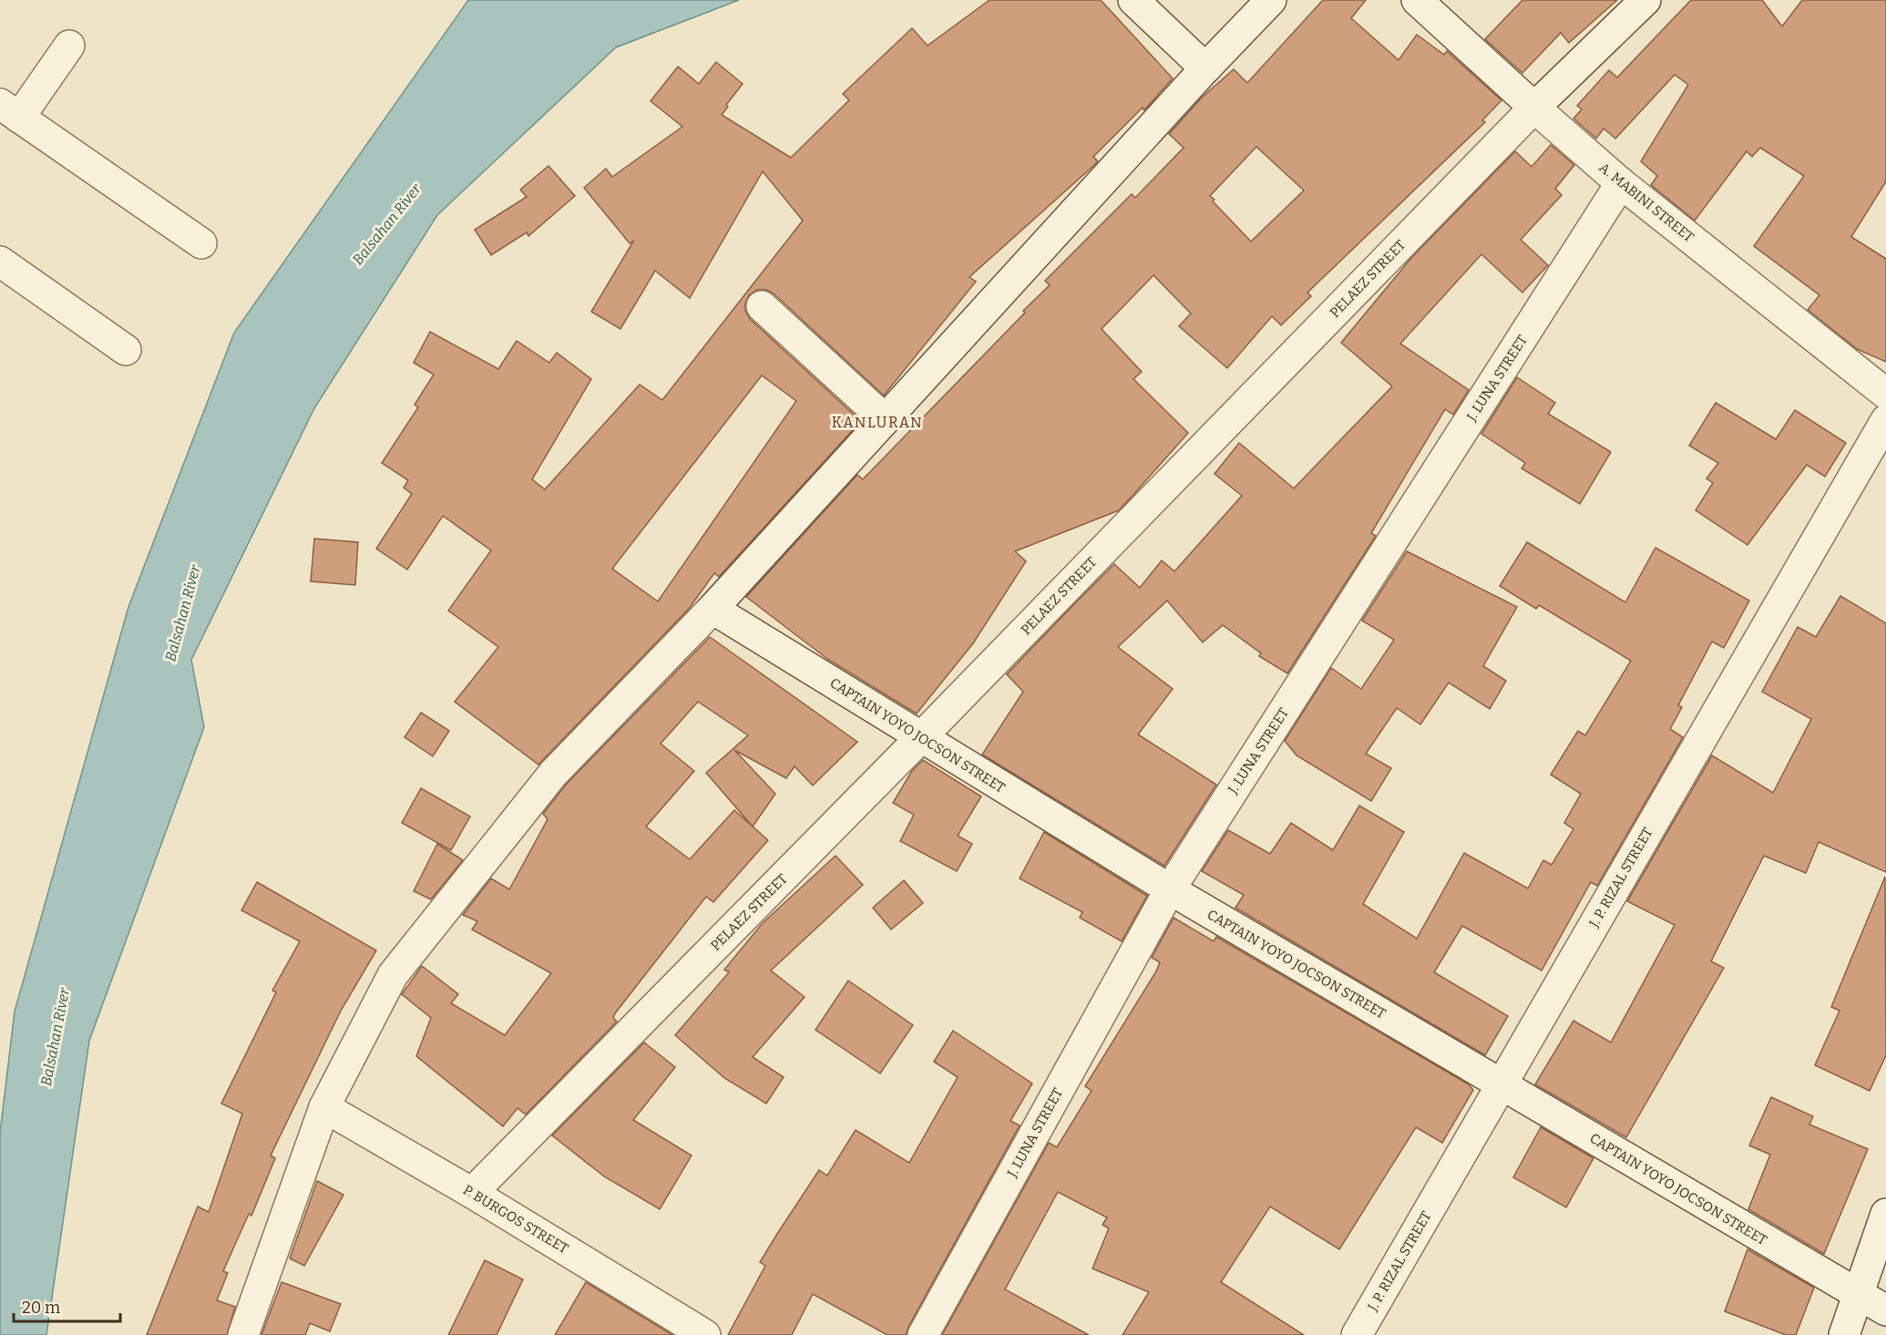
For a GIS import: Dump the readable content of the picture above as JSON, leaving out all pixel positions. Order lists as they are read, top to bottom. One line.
{"streets":{"street":["A. MABINI STREET","PELAEZ STREET","J. LUNA STREET","CAPTAIN YOYO JOCSON STREET","J. P. RIZAL STREET","P. BURGOS STREET"]},"crossings":[["A. MABINI STREET","PELAEZ STREET"],["A. MABINI STREET","J. LUNA STREET"],["PELAEZ STREET","CAPTAIN YOYO JOCSON STREET"],["PELAEZ STREET","P. BURGOS STREET"],["J. LUNA STREET","CAPTAIN YOYO JOCSON STREET"],["CAPTAIN YOYO JOCSON STREET","J. P. RIZAL STREET"]],"districts":["KANLURAN"],"water":["Balsahan River"],"scale_bar":"20 m"}
